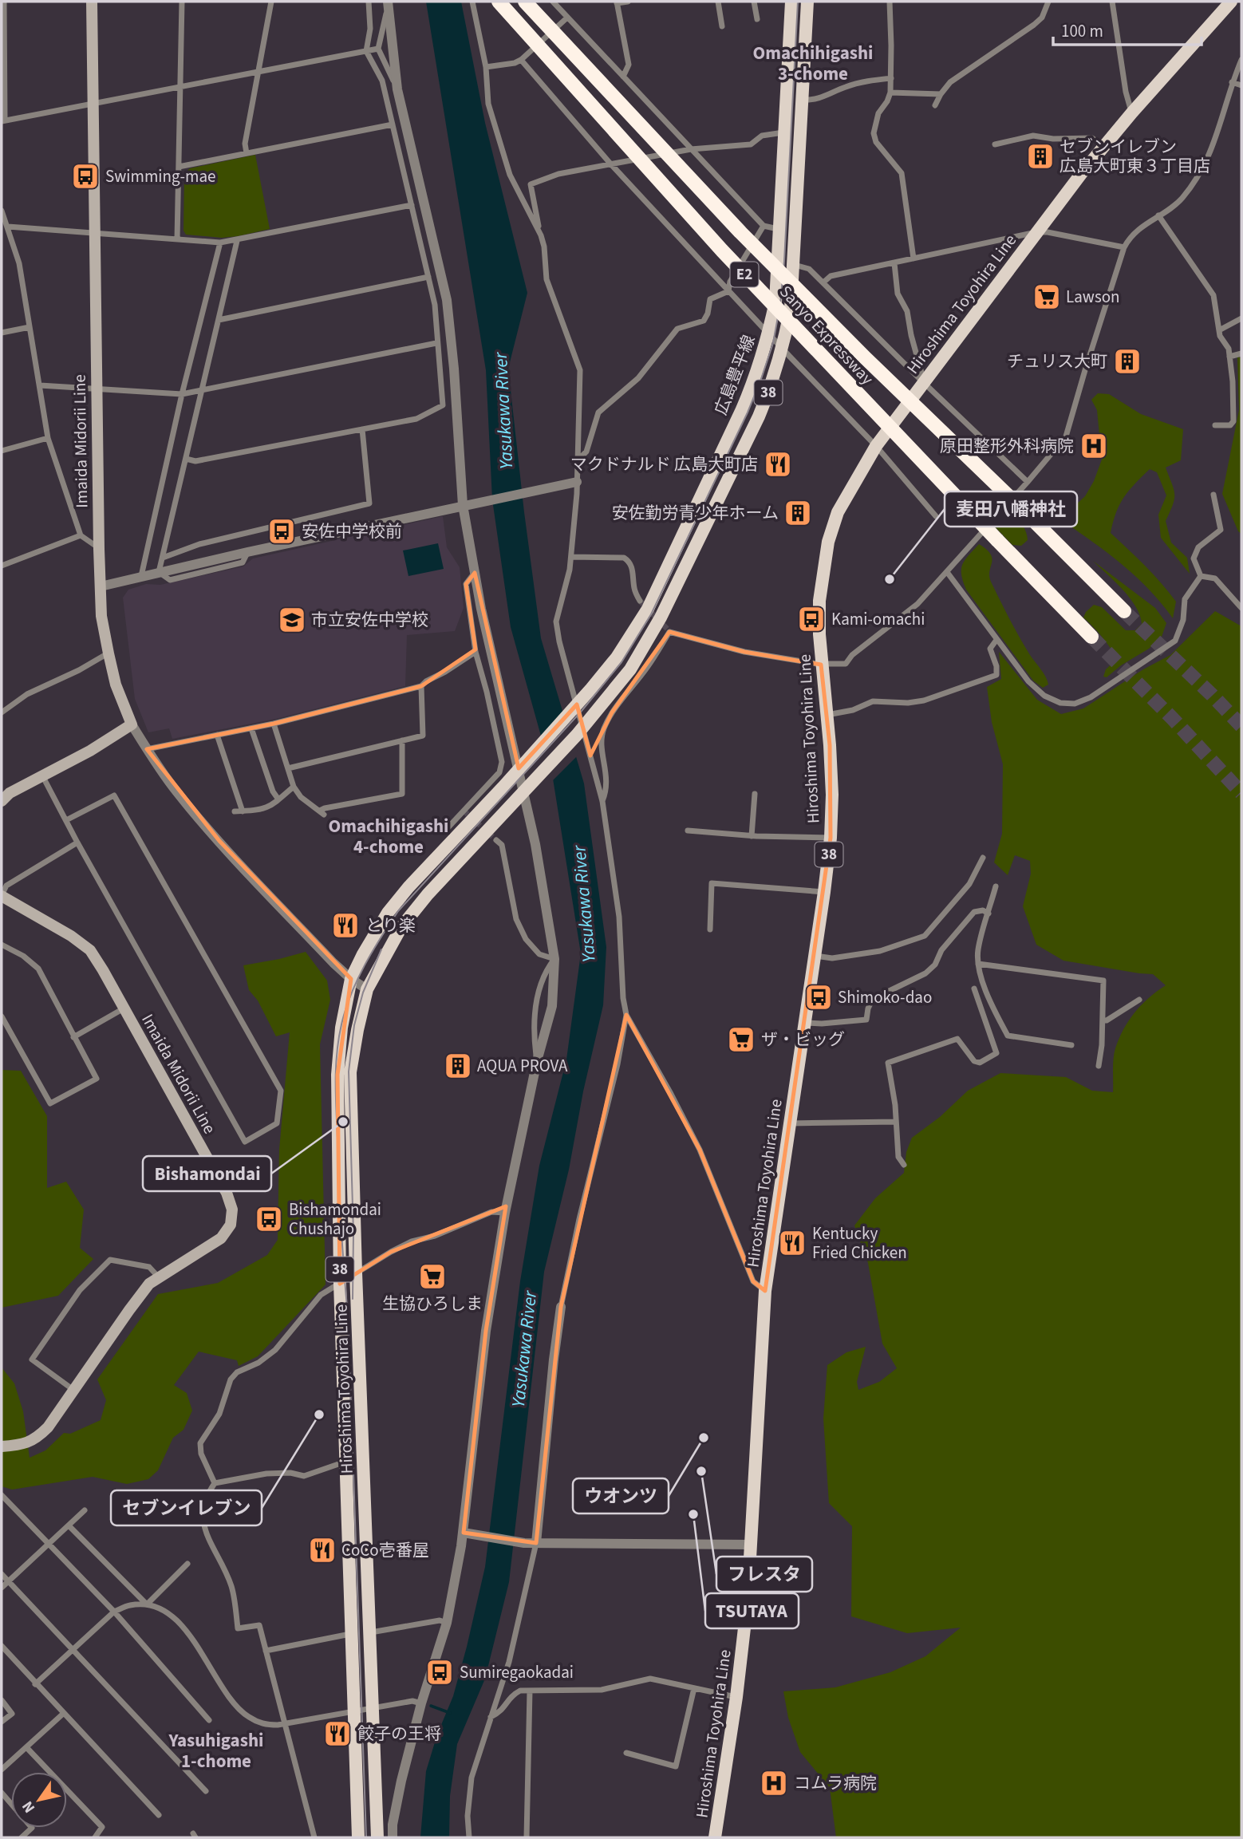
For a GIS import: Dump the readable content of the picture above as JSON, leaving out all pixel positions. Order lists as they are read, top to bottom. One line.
{"streets":{"highway":["E2","Sanyo Expressway"],"main road":["Hiroshima Toyohira Line","広島豊平線","38","Imaida Midorii Line"]},"crossings":[["Hiroshima Toyohira Line","広島豊平線"]],"districts":["Omachihigashi 3-chome","Omachihigashi 4-chome","Yasuhigashi 1-chome"],"water":["Yasukawa River"],"places":{"building":["セブンイレブン 広島大町東３丁目店","チュリス大町","安佐勤労青少年ホーム","AQUA PROVA"],"bus stop":["Swimming-mae","安佐中学校前","Kami-omachi","Shimoko-dao","Bishamondai Chushajo","Sumiregaokadai"],"supermarket":["Lawson","ザ・ビッグ","生協ひろしま"],"hospital":["原田整形外科病院","コムラ病院"],"restaurant":["マクドナルド 広島大町店","とり楽","Kentucky Fried Chicken","CoCo壱番屋","餃子の王将"],"other":["麦田八幡神社","Bishamondai","セブンイレブン","ウオンツ","フレスタ","TSUTAYA"],"school or university":["市立安佐中学校"]},"scale_bar":"100 m","north":"bottom left"}
